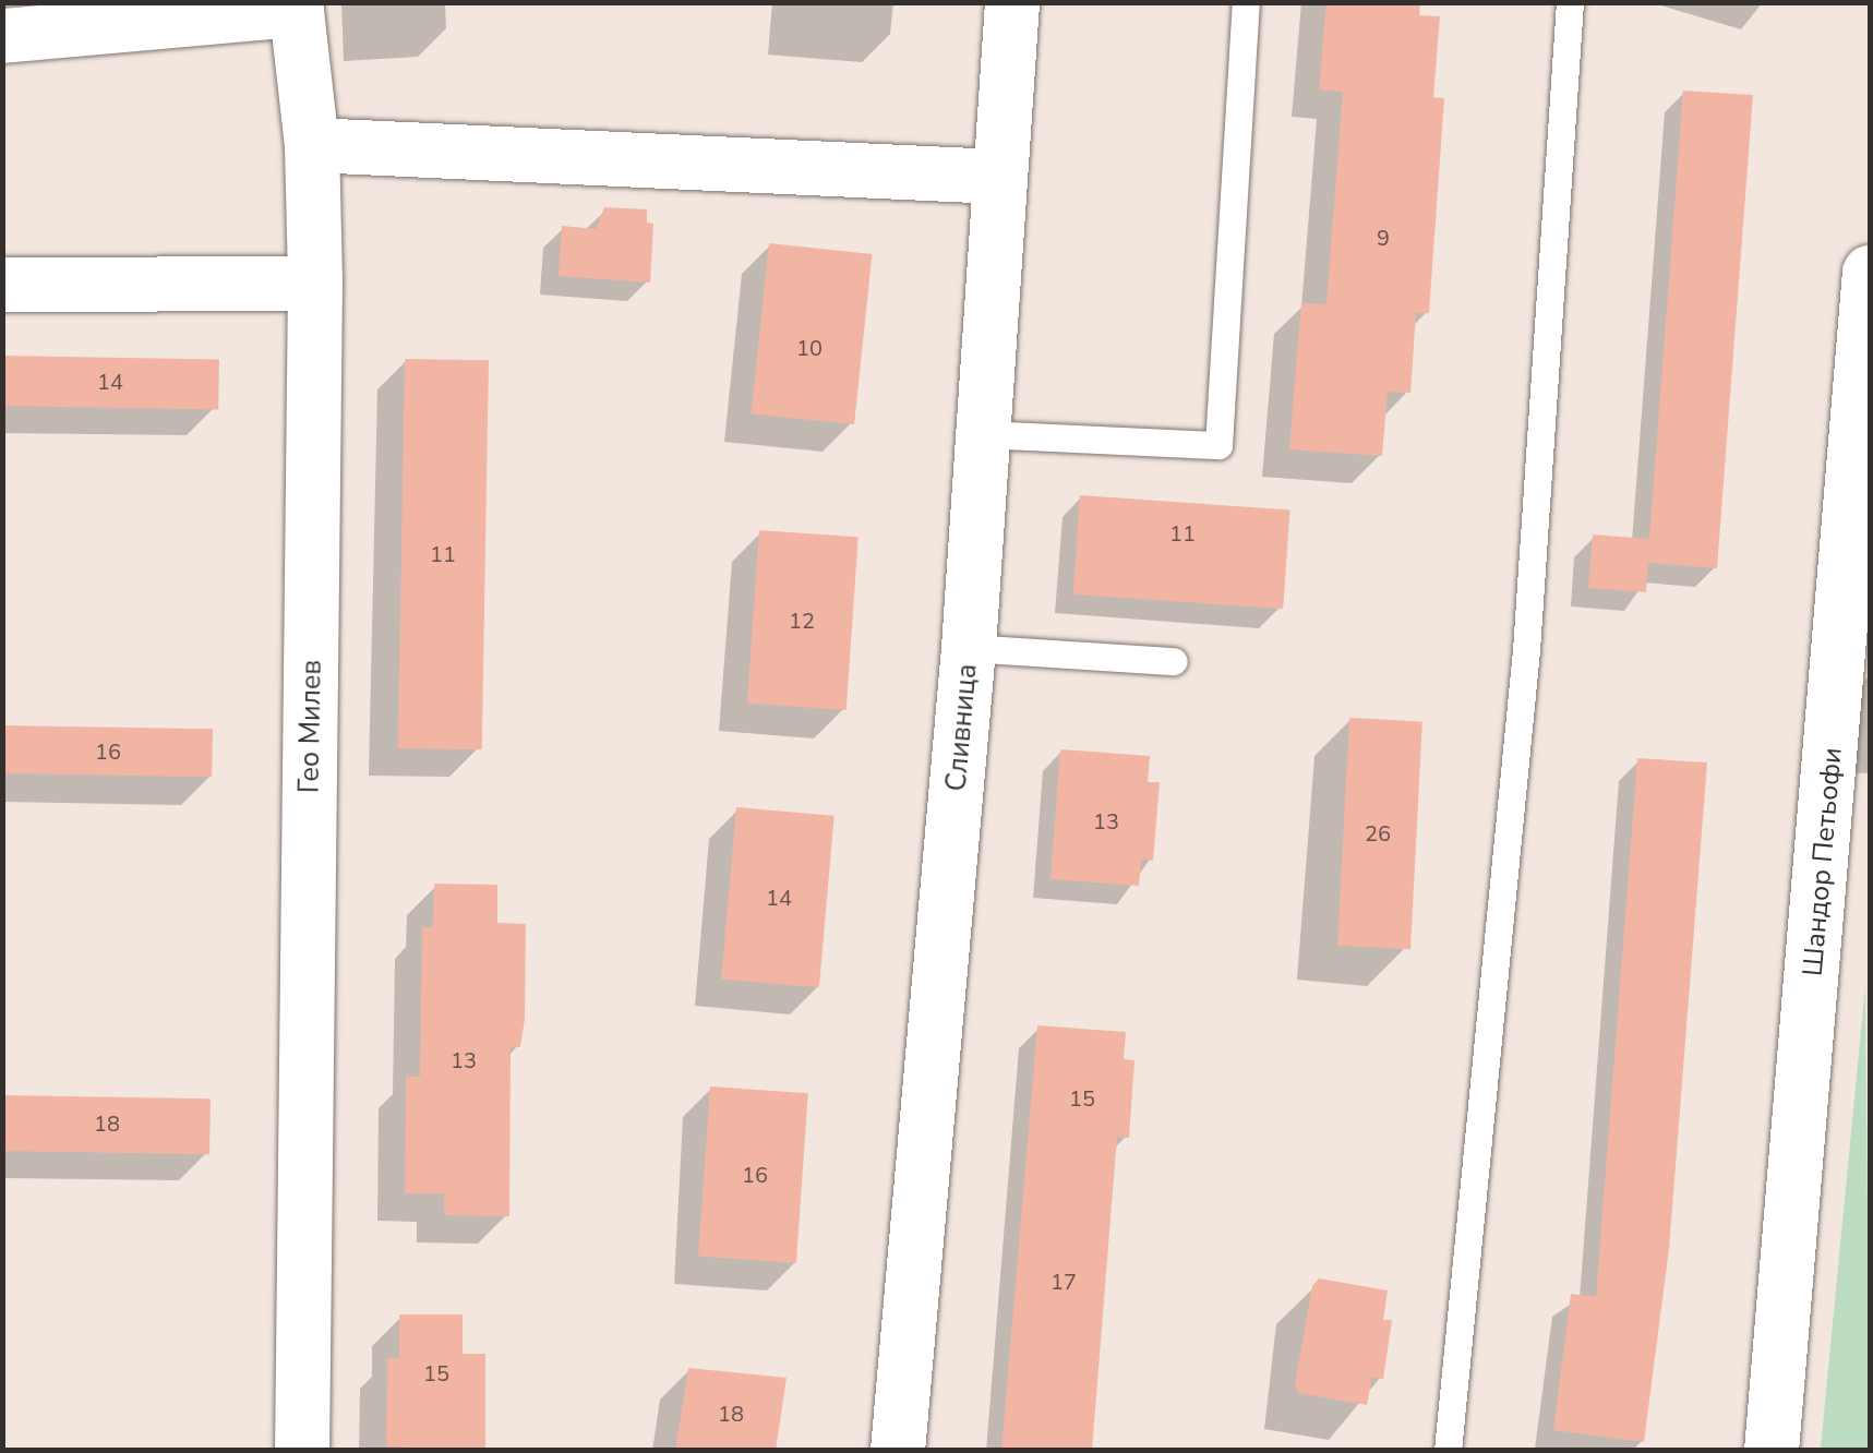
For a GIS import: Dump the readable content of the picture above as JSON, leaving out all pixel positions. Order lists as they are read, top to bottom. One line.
{"streets":{"street":["Гео Милев","Сливница","Шандор Петьофи"]},"house_numbers":["9","10","14","11","11","12","16","13","26","14","13","15","18","16","17","15","18"]}
